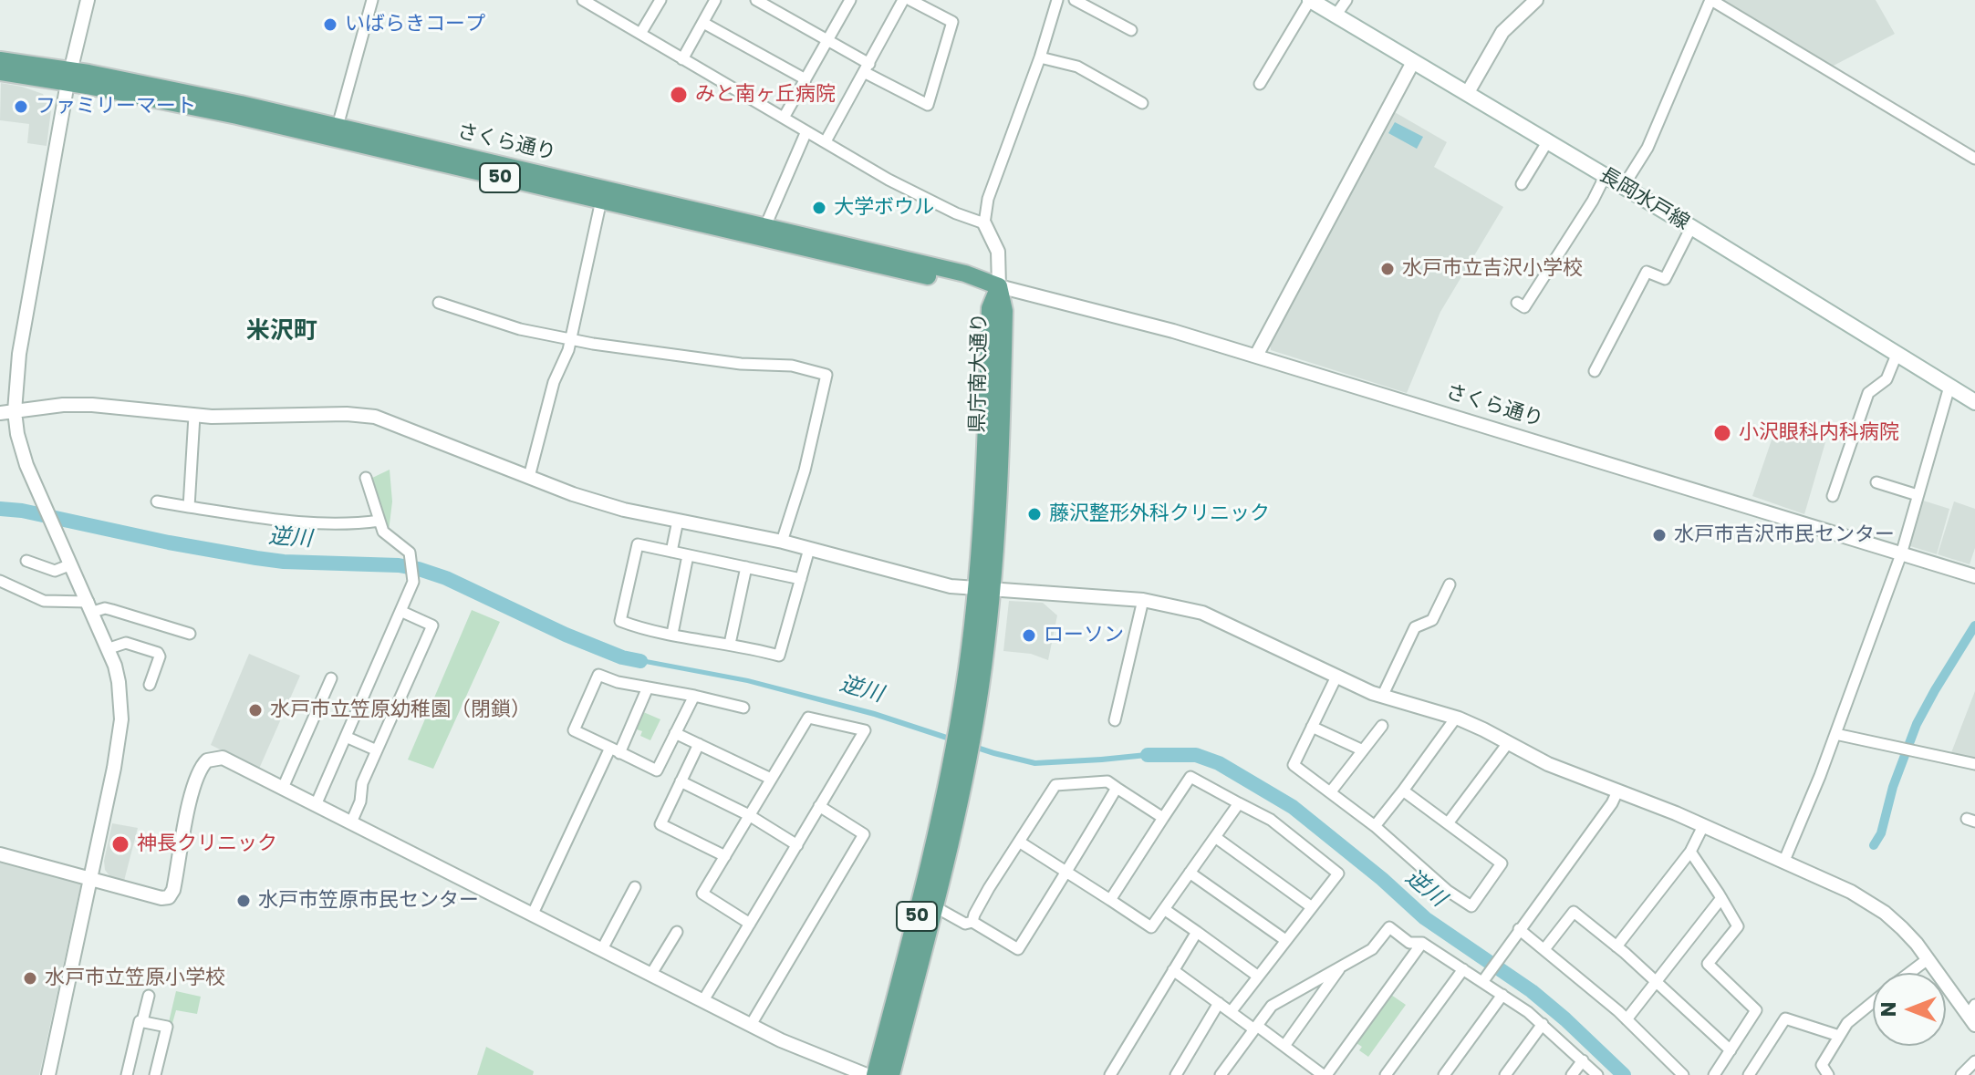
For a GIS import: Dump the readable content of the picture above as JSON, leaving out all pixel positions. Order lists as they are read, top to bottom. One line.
{"streets":{"main road":["さくら通り","50","長岡水戸線","県庁南大通り"]},"crossings":[["さくら通り","県庁南大通り"]],"districts":["米沢町"],"water":["逆川"],"places":["いばらきコープ","みと南ヶ丘病院","ファミリーマート","大学ボウル","水戸市立吉沢小学校","小沢眼科内科病院","藤沢整形外科クリニック","水戸市吉沢市民センター","ローソン","水戸市立笠原幼稚園（閉鎖）","神長クリニック","水戸市笠原市民センター","水戸市立笠原小学校"],"north":"left"}
